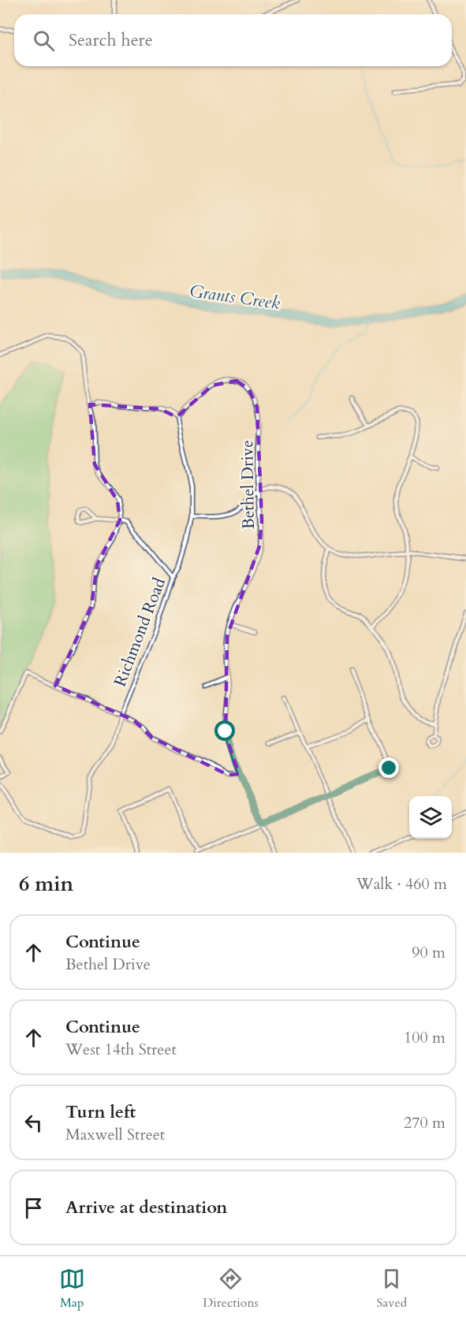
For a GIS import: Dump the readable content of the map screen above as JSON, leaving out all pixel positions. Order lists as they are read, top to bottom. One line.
{"streets":{"street":["Bethel Drive","Richmond Road"]},"crossings":[["Bethel Drive","Richmond Road"]],"water":["Grants Creek"],"page":{"search":"Search here","heading":["6 min","Walk · 460 m"],"list":[["Continue","Bethel Drive","90 m"],["Continue","West 14th Street","100 m"],["Turn left","Maxwell Street","270 m"],"Arrive at destination"],"nav":["Map","Directions","Saved"]}}
